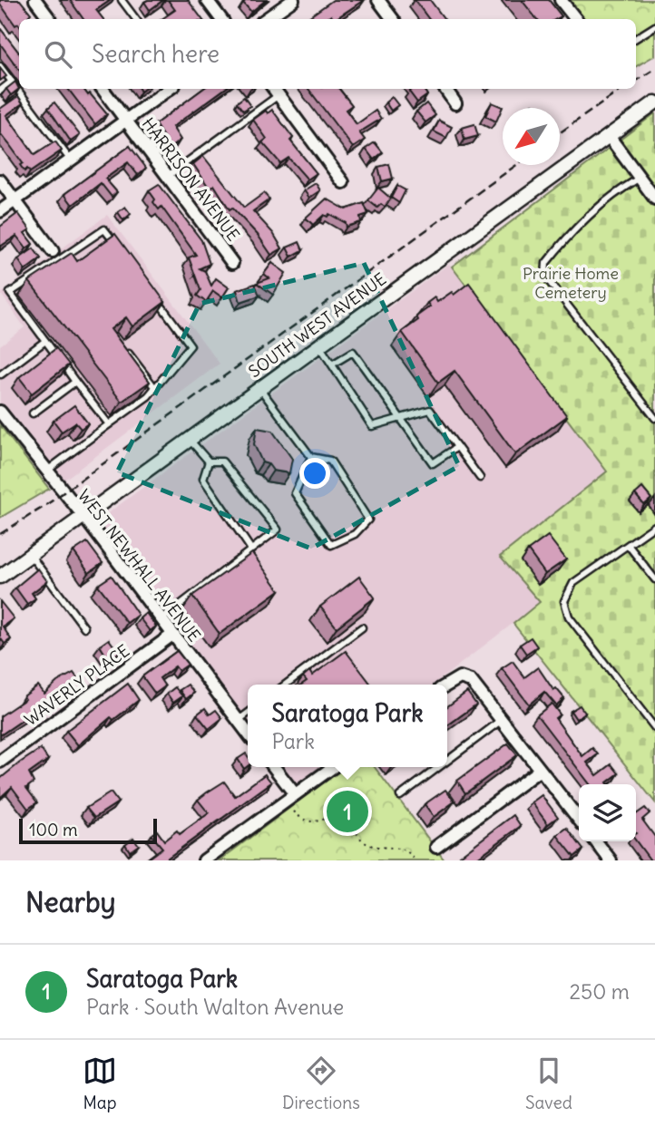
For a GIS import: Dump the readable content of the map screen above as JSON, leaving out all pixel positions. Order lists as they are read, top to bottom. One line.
{"streets":{"street":["HARRISON AVENUE","SOUTH WEST AVENUE","WEST NEWHALL AVENUE","WAVERLY PLACE"]},"crossings":[["SOUTH WEST AVENUE","WEST NEWHALL AVENUE"],["WEST NEWHALL AVENUE","WAVERLY PLACE"]],"parks":["Prairie Home Cemetery"],"scale_bar":"100 m","north":"bottom left","page":{"search":"Search here","popup":["Saratoga Park","Park"],"pins":"1","scale":"100 m","heading":"Nearby","list":[{"mark":"1","name":"Saratoga Park","note":"Park · South Walton Avenue","value":"250 m"}],"nav":["Map","Directions","Saved"]}}
